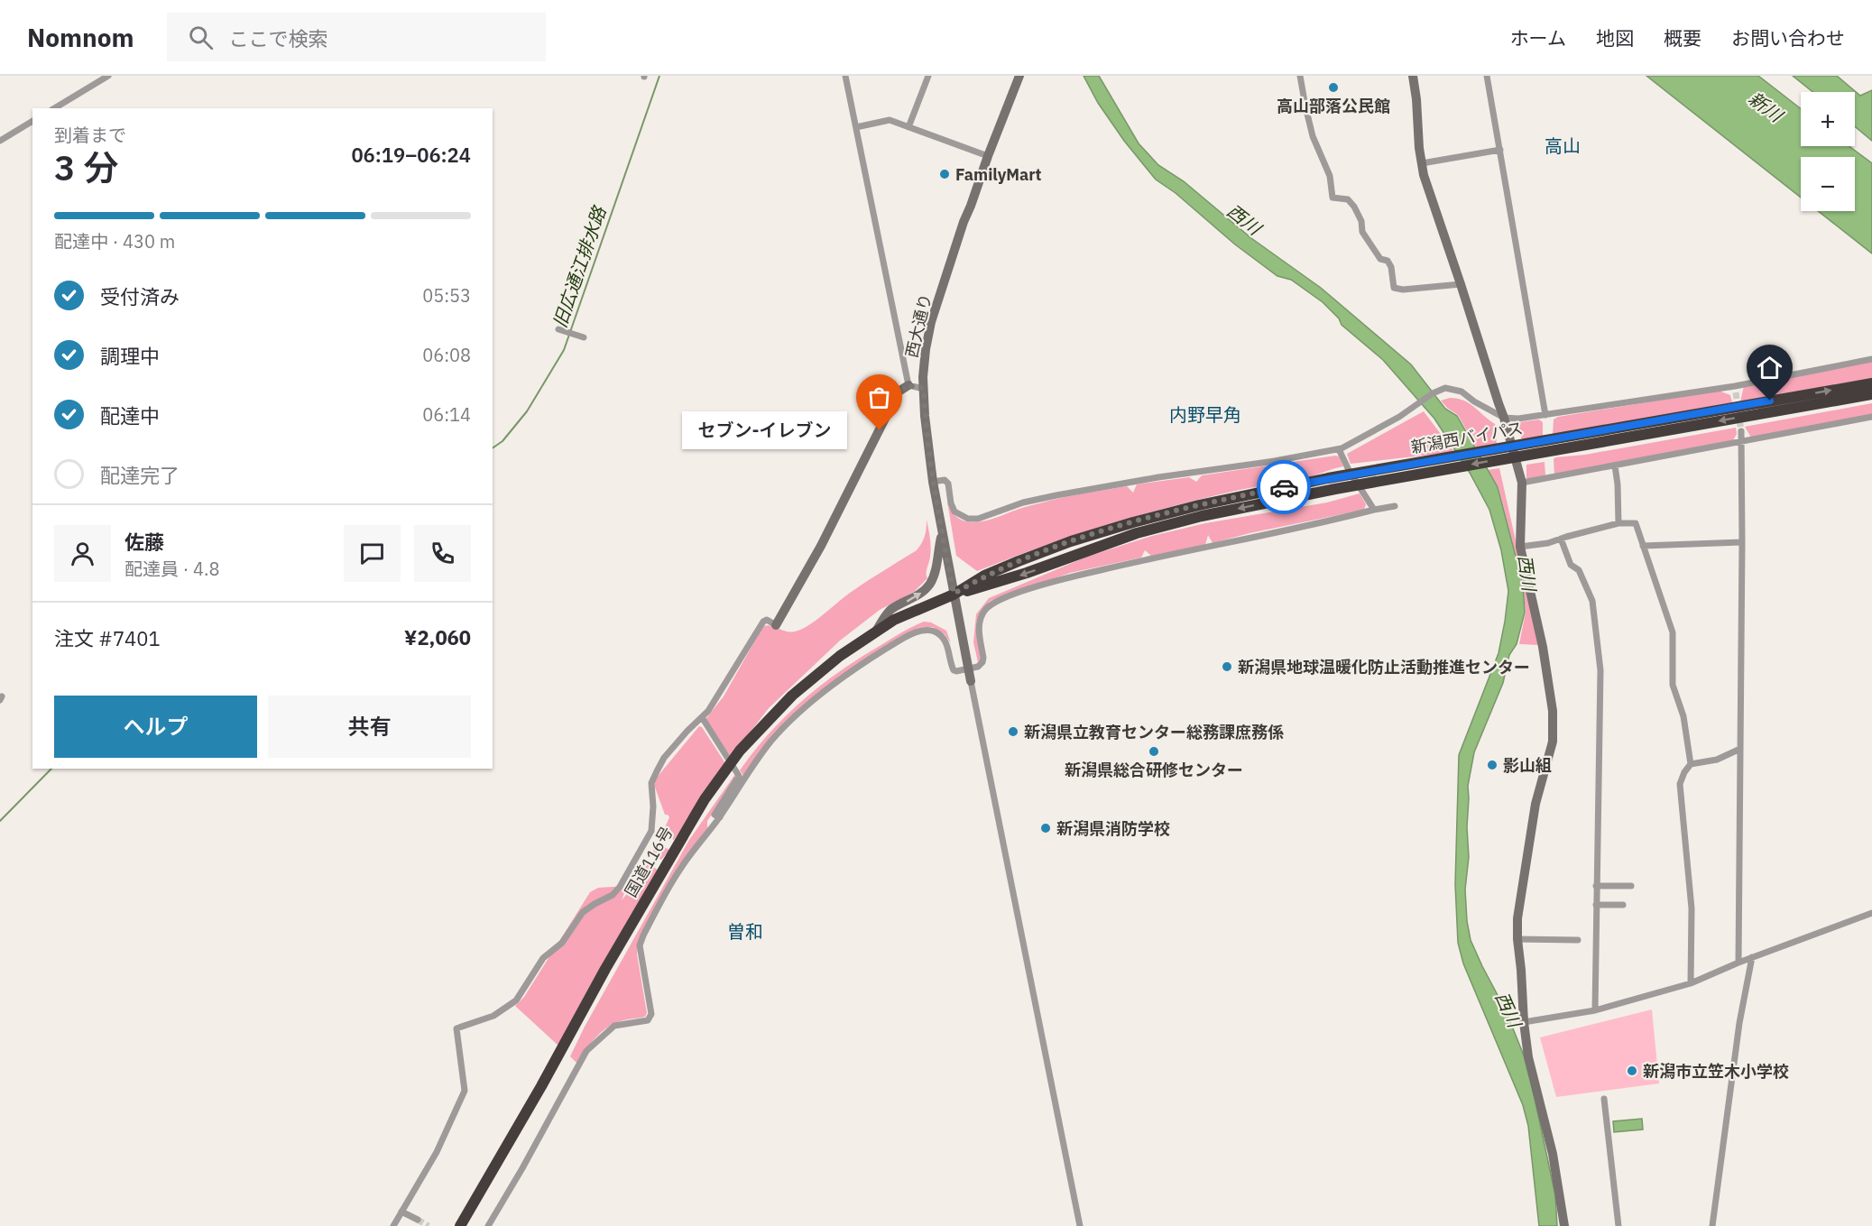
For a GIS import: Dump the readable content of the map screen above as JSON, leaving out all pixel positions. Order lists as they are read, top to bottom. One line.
{"streets":{"highway":["新潟西バイパス","国道116号"],"street":["西大通り"]},"crossings":[["西大通り","新潟西バイパス"],["西大通り","国道116号"],["新潟西バイパス","国道116号"]],"districts":["高山","内野早角","曽和"],"water":["新川","西川","旧広通江排水路"],"places":["高山部落公民館","FamilyMart","セブン-イレブン","新潟県地球温暖化防止活動推進センター","新潟県立教育センター総務課庶務係","新潟県総合研修センター","影山組","新潟県消防学校","新潟市立笠木小学校"],"page":{"header":"Nomnom","search":"ここで検索","nav":["ホーム","地図","概要","お問い合わせ"],"map_buttons":["+","−"],"heading":["3 分","到着まで","06:19–06:24"],"panel":["佐藤","配達員 · 4.8","注文 #7401","¥2,060"],"bar":"配達中 · 430 m","list":[["受付済み","05:53"],["調理中","06:08"],["配達中","06:14"],"配達完了"],"bubble":"セブン-イレブン","buttons":["ヘルプ","共有"]}}
